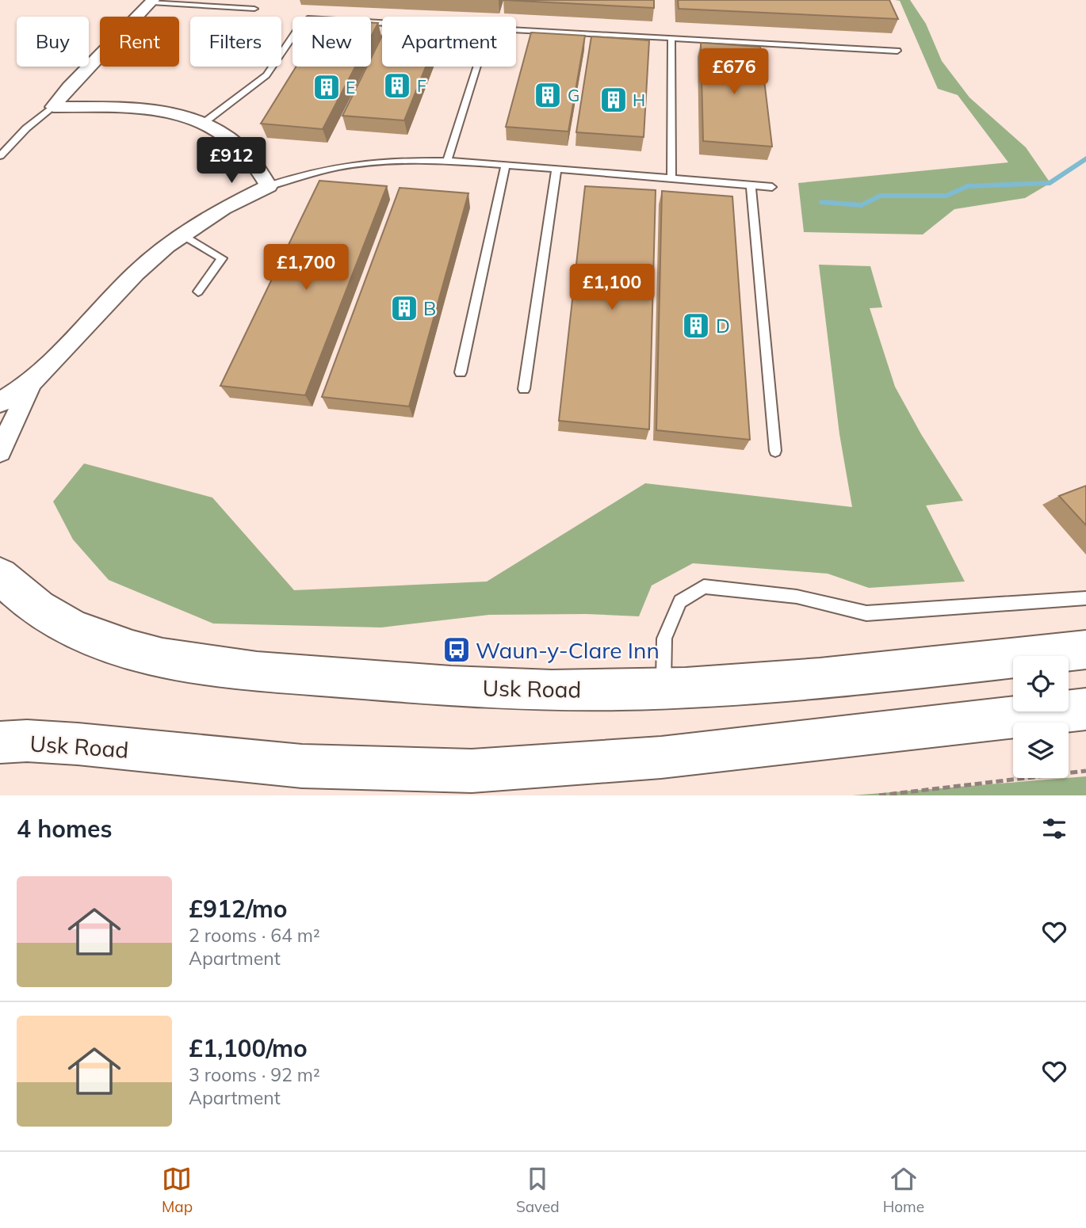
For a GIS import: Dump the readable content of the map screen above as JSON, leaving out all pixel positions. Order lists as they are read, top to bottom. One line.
{"streets":{"highway":["Usk Road"]},"places":{"building":["F","E","G","H","B","D"],"bus stop":["Waun-y-Clare Inn"]},"page":{"chip":["Buy","Rent","Filters","New","Apartment"],"price":["£676","£912","£1,700","£1,100"],"heading":"4 homes","list":[{"name":"£912/mo","note":"2 rooms · 64 m² · Apartment"},{"name":"£1,100/mo","note":"3 rooms · 92 m² · Apartment"}],"tabs":["Map","Saved","Home"]}}
